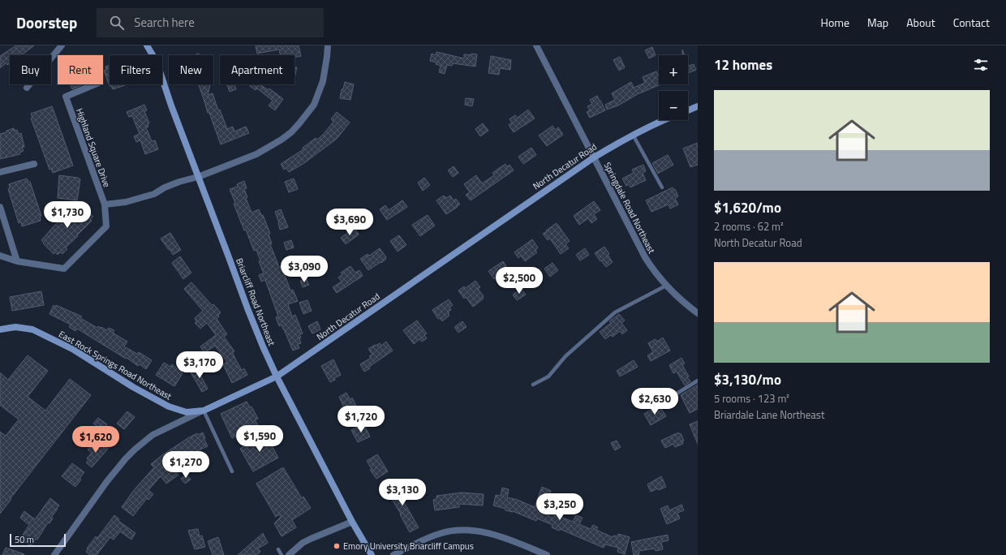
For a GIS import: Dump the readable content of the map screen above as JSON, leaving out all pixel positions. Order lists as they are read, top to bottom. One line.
{"streets":{"main road":["North Decatur Road","Briarcliff Road Northeast","East Rock Springs Road Northeast"],"street":["Highland Square Drive","Springdale Road Northeast"]},"crossings":[["North Decatur Road","Springdale Road Northeast"],["North Decatur Road","Briarcliff Road Northeast"],["North Decatur Road","East Rock Springs Road Northeast"]],"places":["Emory University Briarcliff Campus"],"scale_bar":"50 m","page":{"header":"Doorstep","search":"Search here","nav":["Home","Map","About","Contact"],"heading":"12 homes","map_buttons":["+","−"],"chip":["Buy","Rent","Filters","New","Apartment"],"list":[{"name":"$1,620/mo","note":"2 rooms · 62 m² · North Decatur Road"},{"name":"$3,130/mo","note":"5 rooms · 123 m² · Briardale Lane Northeast"}],"price":["$1,730","$3,690","$3,090","$2,500","$3,170","$2,630","$1,720","$1,590","$1,620","$1,270","$3,130","$3,250"],"scale":"50 m"}}
